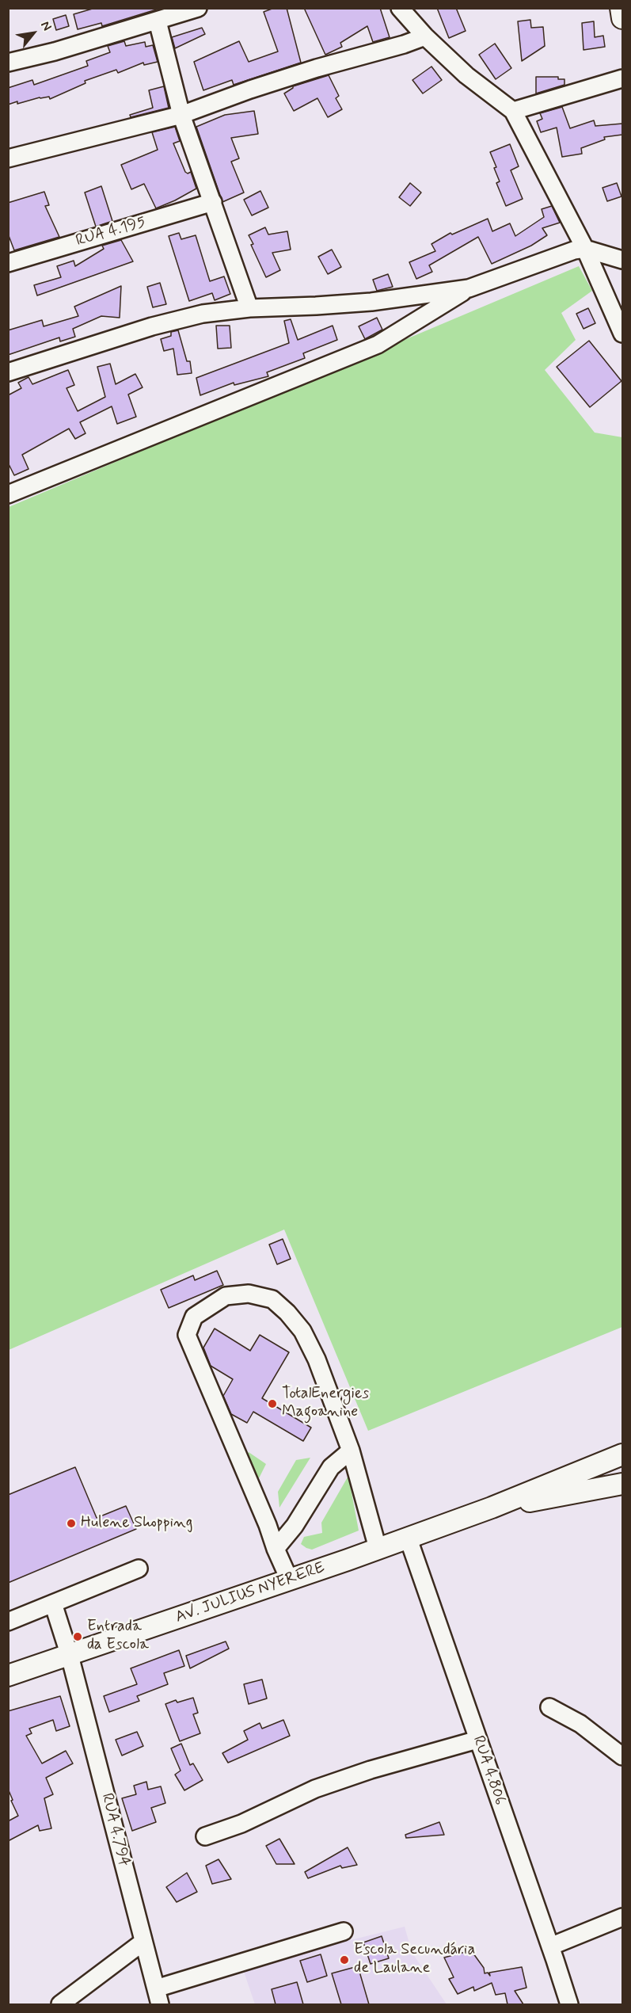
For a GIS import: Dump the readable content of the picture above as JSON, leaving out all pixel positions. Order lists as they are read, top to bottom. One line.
{"streets":{"main road":["AV. JULIUS NYERERE"],"street":["RUA 4.195","RUA 4.806","RUA 4.794"]},"crossings":[["AV. JULIUS NYERERE","RUA 4.806"],["AV. JULIUS NYERERE","RUA 4.794"]],"places":["TotalEnergies Magoanine","Hulene Shopping","Entrada da Escola","Escola Secundária de Laulane"],"north":"top right"}
